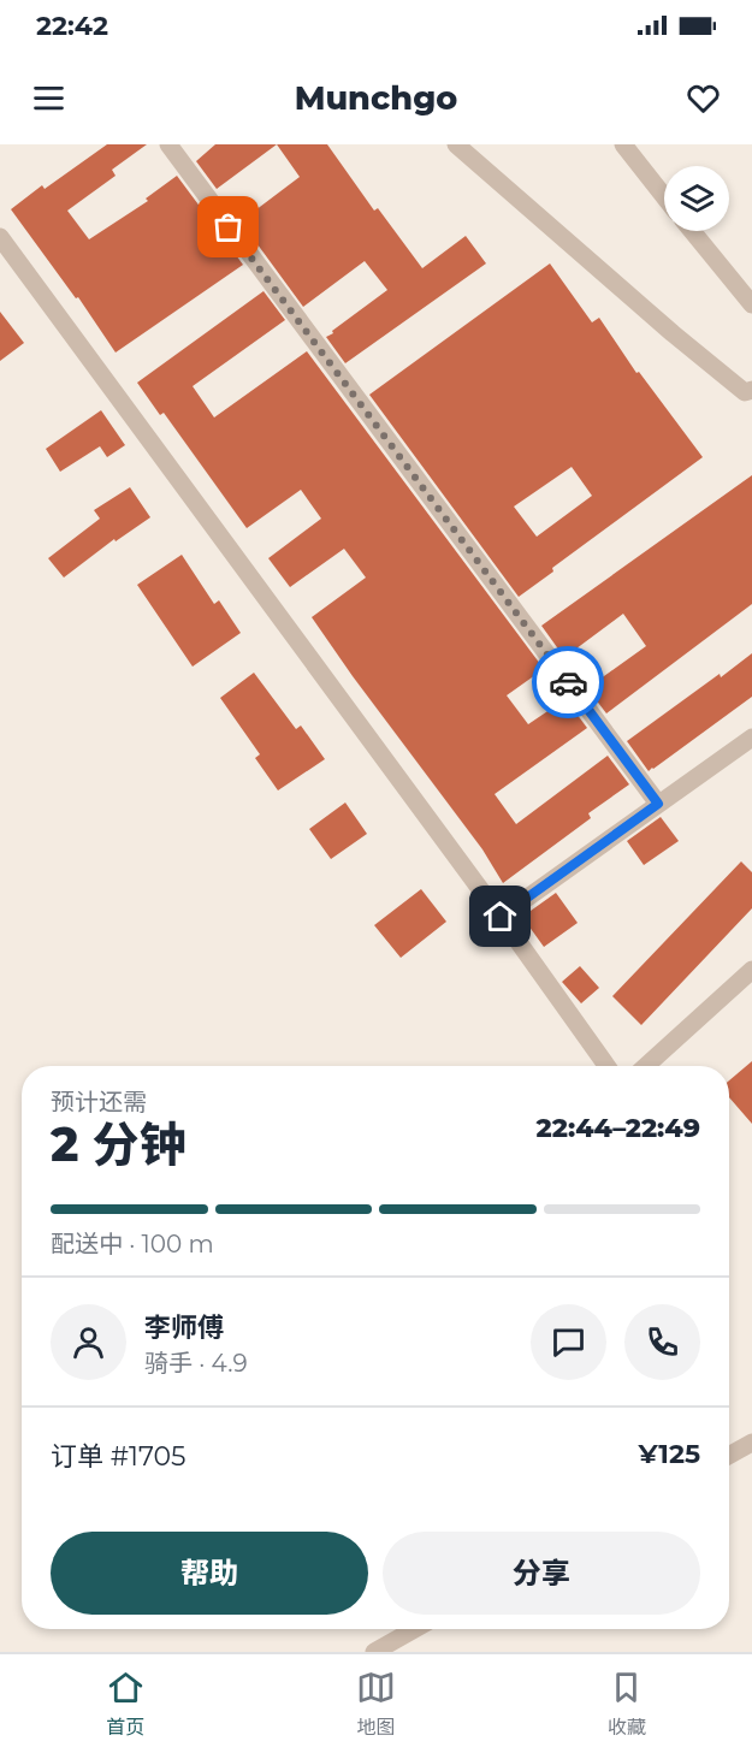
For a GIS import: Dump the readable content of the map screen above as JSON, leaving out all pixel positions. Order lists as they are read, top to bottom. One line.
{"page":{"status":"22:42","header":"Munchgo","heading":["2 分钟","预计还需","22:44–22:49"],"panel":["李师傅","骑手 · 4.9","订单 #1705","¥125"],"bar":"配送中 · 100 m","buttons":["帮助","分享"],"tabs":["首页","地图","收藏"]}}
